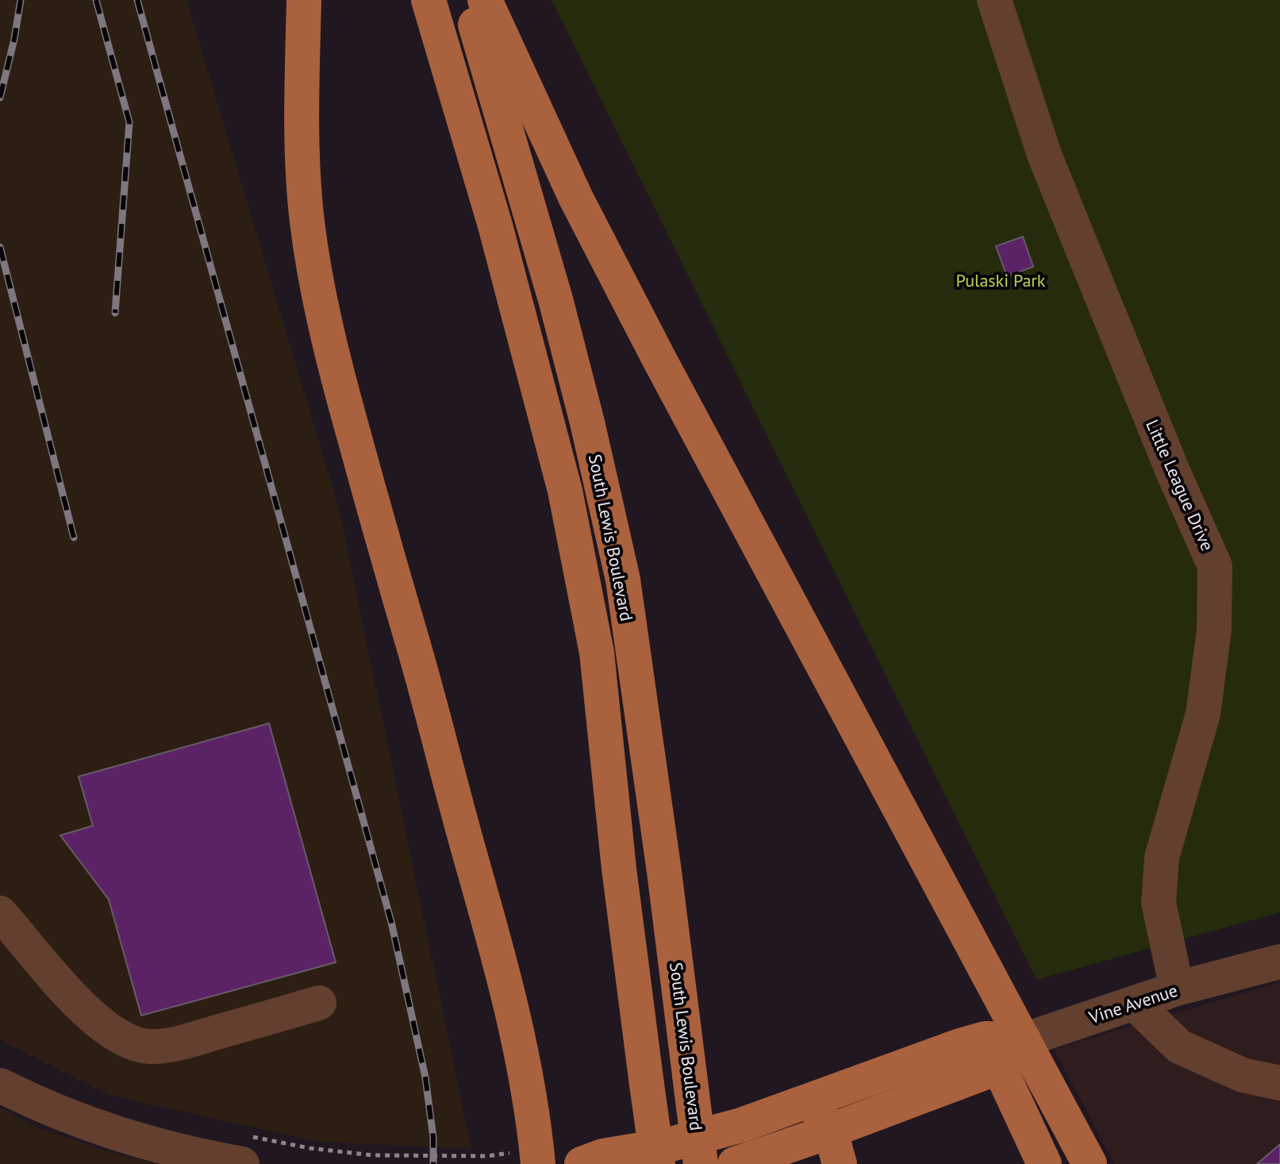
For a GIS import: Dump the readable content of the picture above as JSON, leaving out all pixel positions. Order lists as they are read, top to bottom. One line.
{"streets":{"main road":["South Lewis Boulevard","Vine Avenue"],"street":["Little League Drive"]},"crossings":[["Little League Drive","Vine Avenue"]],"parks":["Pulaski Park"]}
